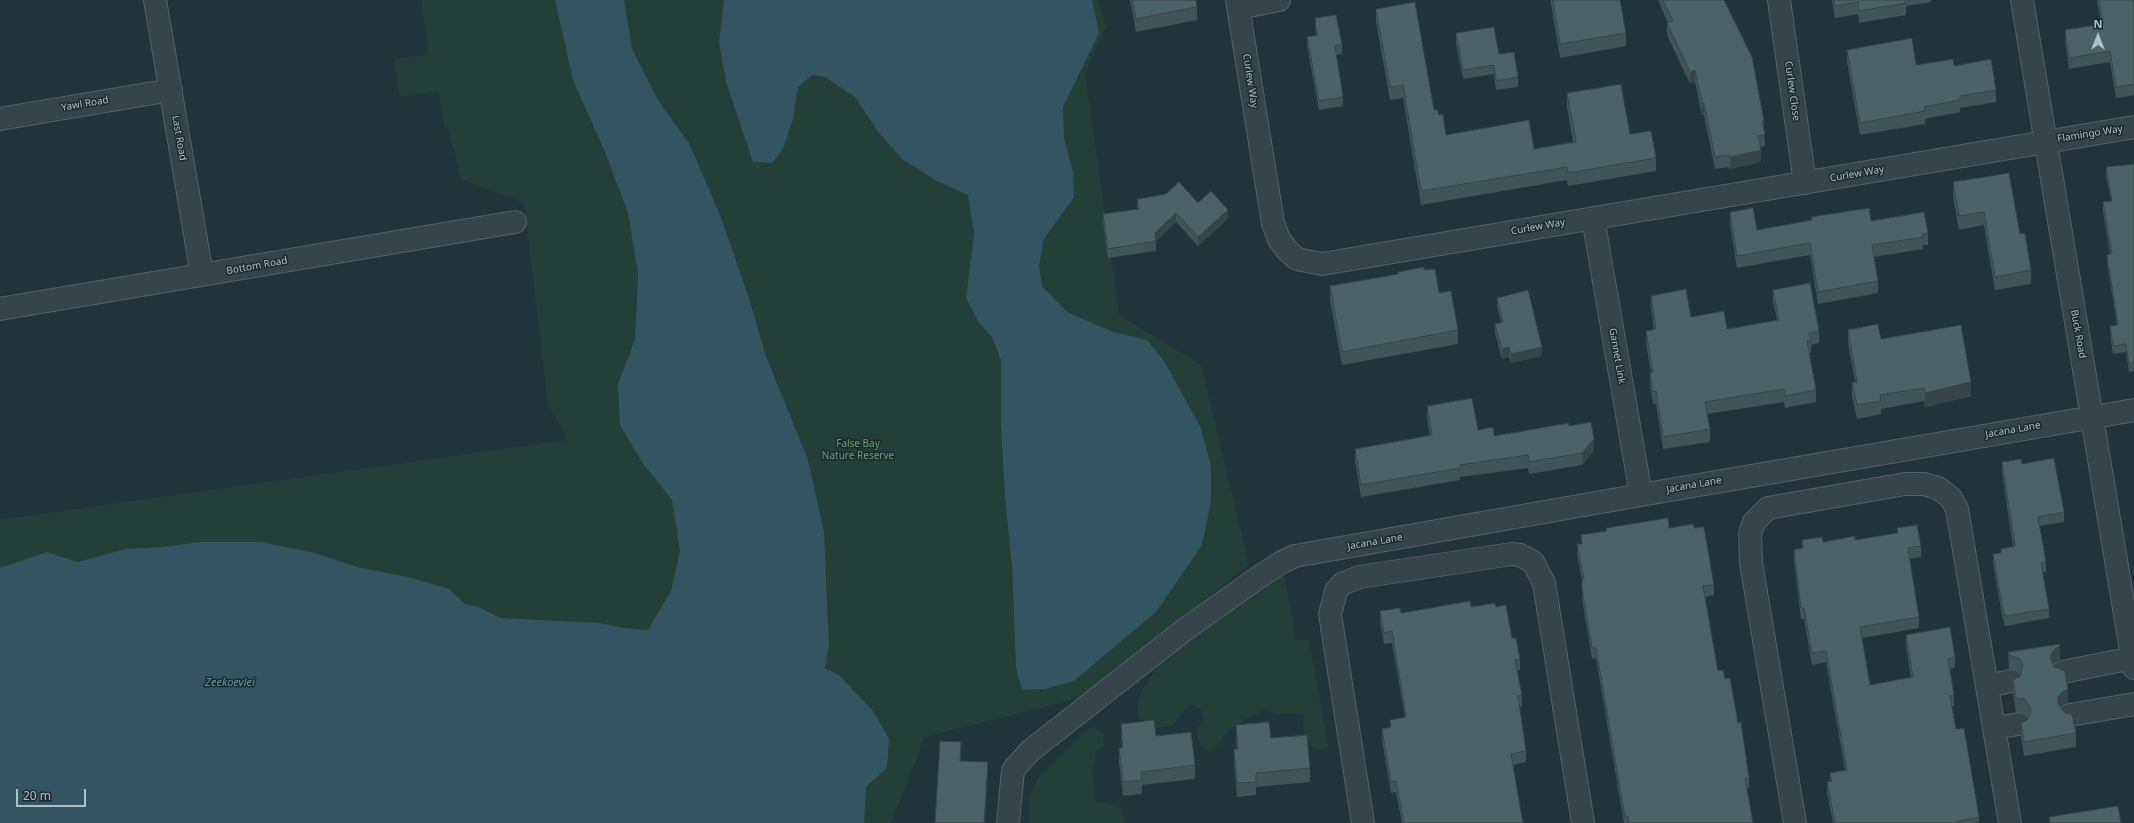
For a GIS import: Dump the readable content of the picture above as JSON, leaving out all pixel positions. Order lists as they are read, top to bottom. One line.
{"streets":{"street":["Curlew Way","Curlew Close","Yawl Road","Flamingo Way","Last Road","Bottom Road","Buck Road","Gannet Link","Jacana Lane"]},"crossings":[["Curlew Way","Curlew Close"],["Curlew Way","Flamingo Way"],["Curlew Way","Buck Road"],["Curlew Way","Gannet Link"],["Yawl Road","Last Road"],["Flamingo Way","Buck Road"],["Last Road","Bottom Road"],["Buck Road","Jacana Lane"],["Gannet Link","Jacana Lane"]],"water":["Zeekoevlei"],"parks":["False Bay Nature Reserve"],"scale_bar":"20 m","north":"top"}
